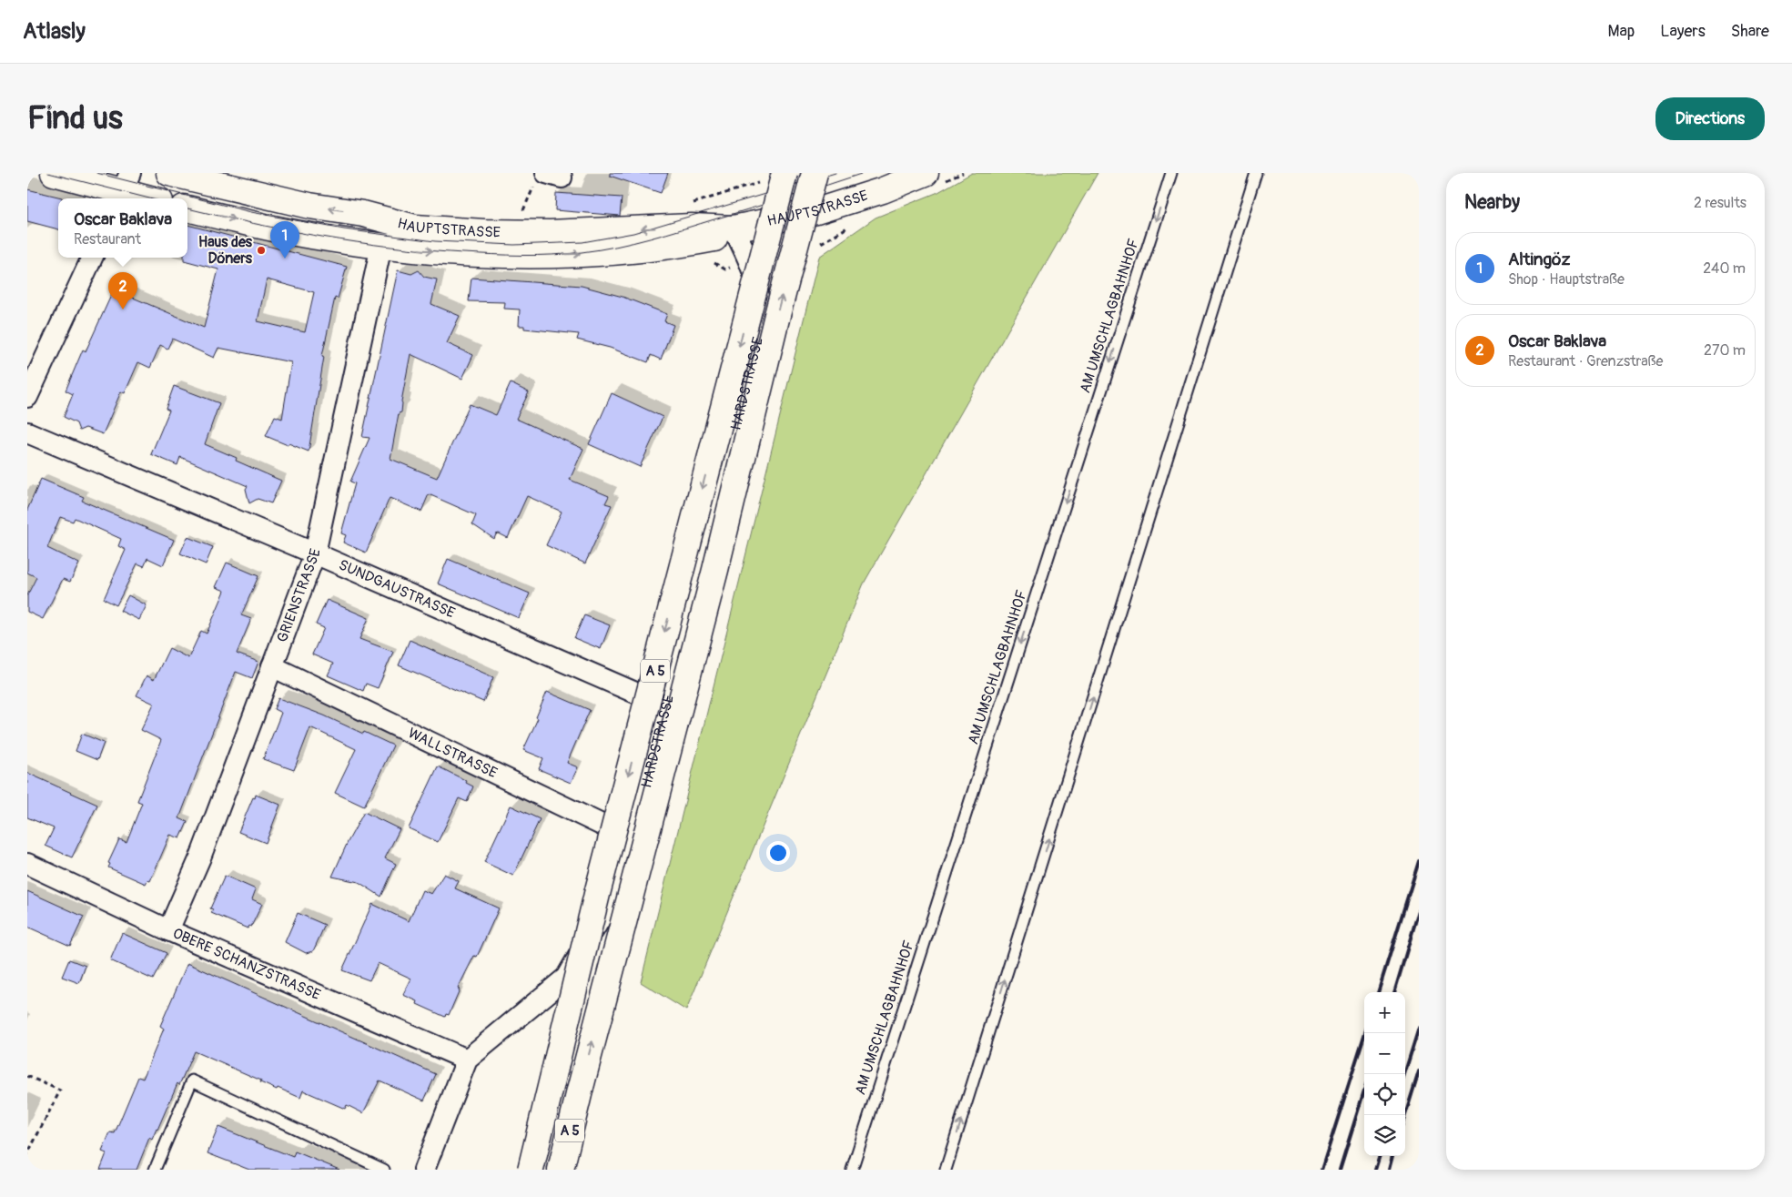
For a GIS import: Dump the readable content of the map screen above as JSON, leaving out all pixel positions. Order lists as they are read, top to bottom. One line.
{"streets":{"main road":["HAUPTSTRASSE","A 5"],"street":["HARDSTRASSE","SUNDGAUSTRASSE","GRIENSTRASSE","WALLSTRASSE","OBERE SCHANZSTRASSE"],"lane":["AM UMSCHLAGBAHNHOF"]},"crossings":[["HAUPTSTRASSE","HARDSTRASSE"],["HAUPTSTRASSE","GRIENSTRASSE"],["HARDSTRASSE","SUNDGAUSTRASSE"],["HARDSTRASSE","WALLSTRASSE"],["HARDSTRASSE","OBERE SCHANZSTRASSE"],["SUNDGAUSTRASSE","GRIENSTRASSE"],["GRIENSTRASSE","WALLSTRASSE"],["GRIENSTRASSE","OBERE SCHANZSTRASSE"]],"places":["Haus des Döners"],"page":{"header":"Atlasly","nav":["Map","Layers","Share"],"buttons":"Directions","title":"Find us","heading":["Nearby","2 results"],"popup":["Oscar Baklava","Restaurant"],"pins":["1","2"],"list":[{"mark":"1","name":"Altingöz","note":"Shop · Hauptstraße","value":"240 m"},{"mark":"2","name":"Oscar Baklava","note":"Restaurant · Grenzstraße","value":"270 m"}],"map_buttons":["+","−"]}}
